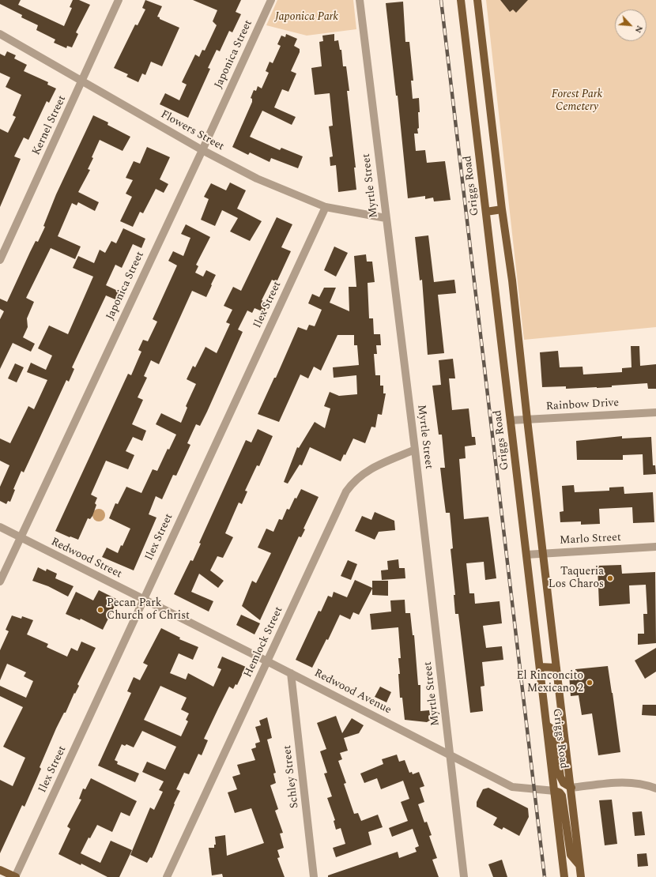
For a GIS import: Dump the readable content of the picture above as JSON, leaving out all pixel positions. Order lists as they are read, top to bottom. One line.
{"streets":{"main road":["Griggs Road"],"street":["Japonica Street","Kernel Street","Flowers Street","Myrtle Street","Ilex Street","Rainbow Drive","Marlo Street","Redwood Street","Hemlock Street","Redwood Avenue","Schley Street"]},"crossings":[["Japonica Street","Flowers Street"],["Japonica Street","Redwood Street"],["Kernel Street","Flowers Street"],["Flowers Street","Myrtle Street"],["Flowers Street","Ilex Street"],["Myrtle Street","Hemlock Street"],["Myrtle Street","Redwood Avenue"],["Griggs Road","Rainbow Drive"],["Griggs Road","Marlo Street"],["Griggs Road","Redwood Avenue"],["Ilex Street","Redwood Street"],["Ilex Street","Redwood Avenue"],["Redwood Street","Redwood Avenue"],["Hemlock Street","Redwood Avenue"],["Redwood Avenue","Schley Street"]],"parks":["Japonica Park","Forest Park Cemetery"],"places":["Taqueria Los Charos","Pecan Park Church of Christ","El Rinconcito Mexicano 2"],"north":"bottom right"}
